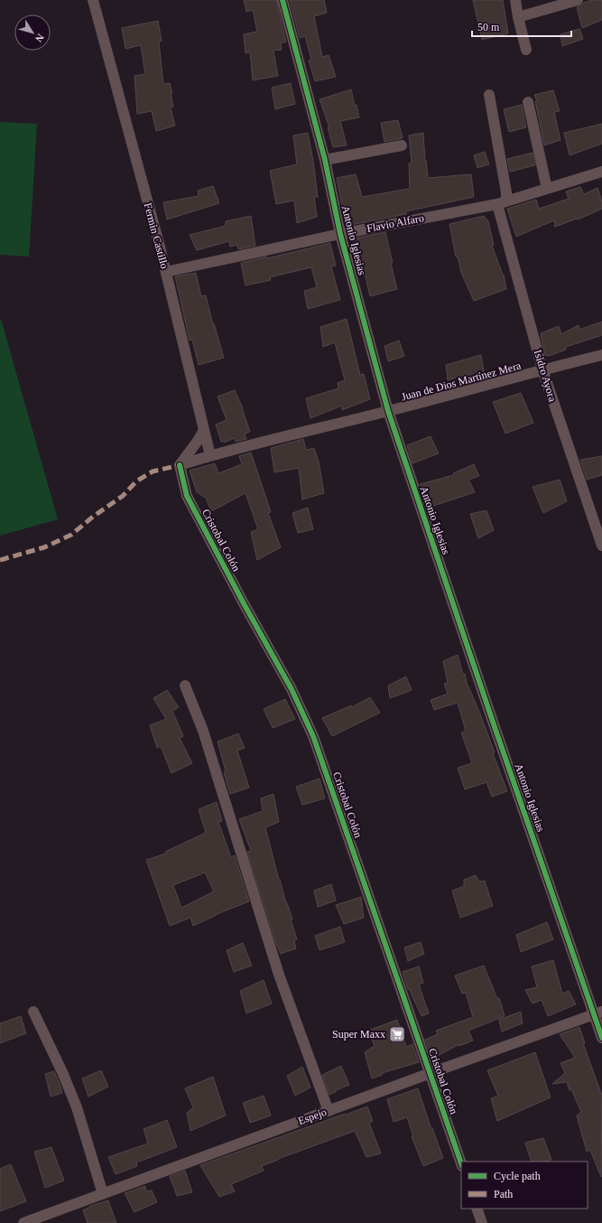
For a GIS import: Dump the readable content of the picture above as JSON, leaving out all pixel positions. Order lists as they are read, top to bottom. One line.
{"streets":{"street":["Flavio Alfaro","Fermin Castillo","Antonio Iglesias","Isidro Ayora","Juan de Dios Martínez Mera","Cristobal Colón","Espejo"]},"crossings":[["Flavio Alfaro","Fermin Castillo"],["Flavio Alfaro","Antonio Iglesias"],["Flavio Alfaro","Isidro Ayora"],["Fermin Castillo","Juan de Dios Martínez Mera"],["Antonio Iglesias","Juan de Dios Martínez Mera"],["Antonio Iglesias","Espejo"],["Isidro Ayora","Juan de Dios Martínez Mera"],["Juan de Dios Martínez Mera","Cristobal Colón"],["Cristobal Colón","Espejo"]],"places":{"supermarket":["Super Maxx"]},"legend":["Cycle path","Path"],"scale_bar":"50 m","north":"bottom right"}
